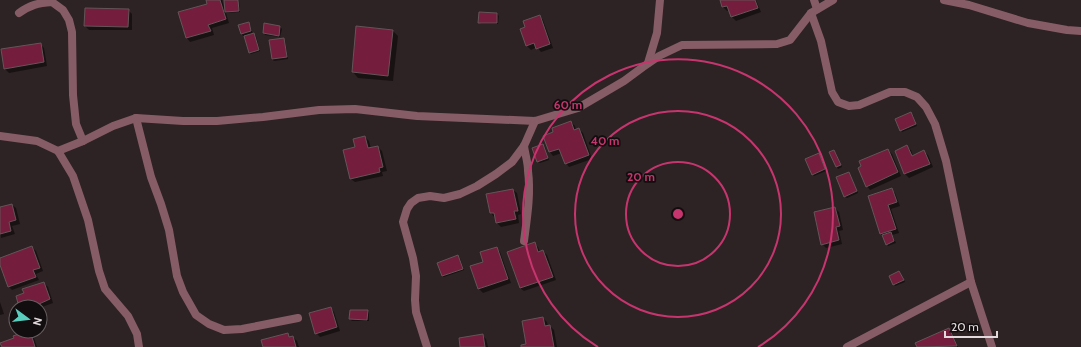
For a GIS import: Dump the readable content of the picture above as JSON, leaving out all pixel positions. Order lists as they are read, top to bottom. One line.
{"scale_bar":"20 m","north":"right","rings":["60 m","40 m","20 m"]}
